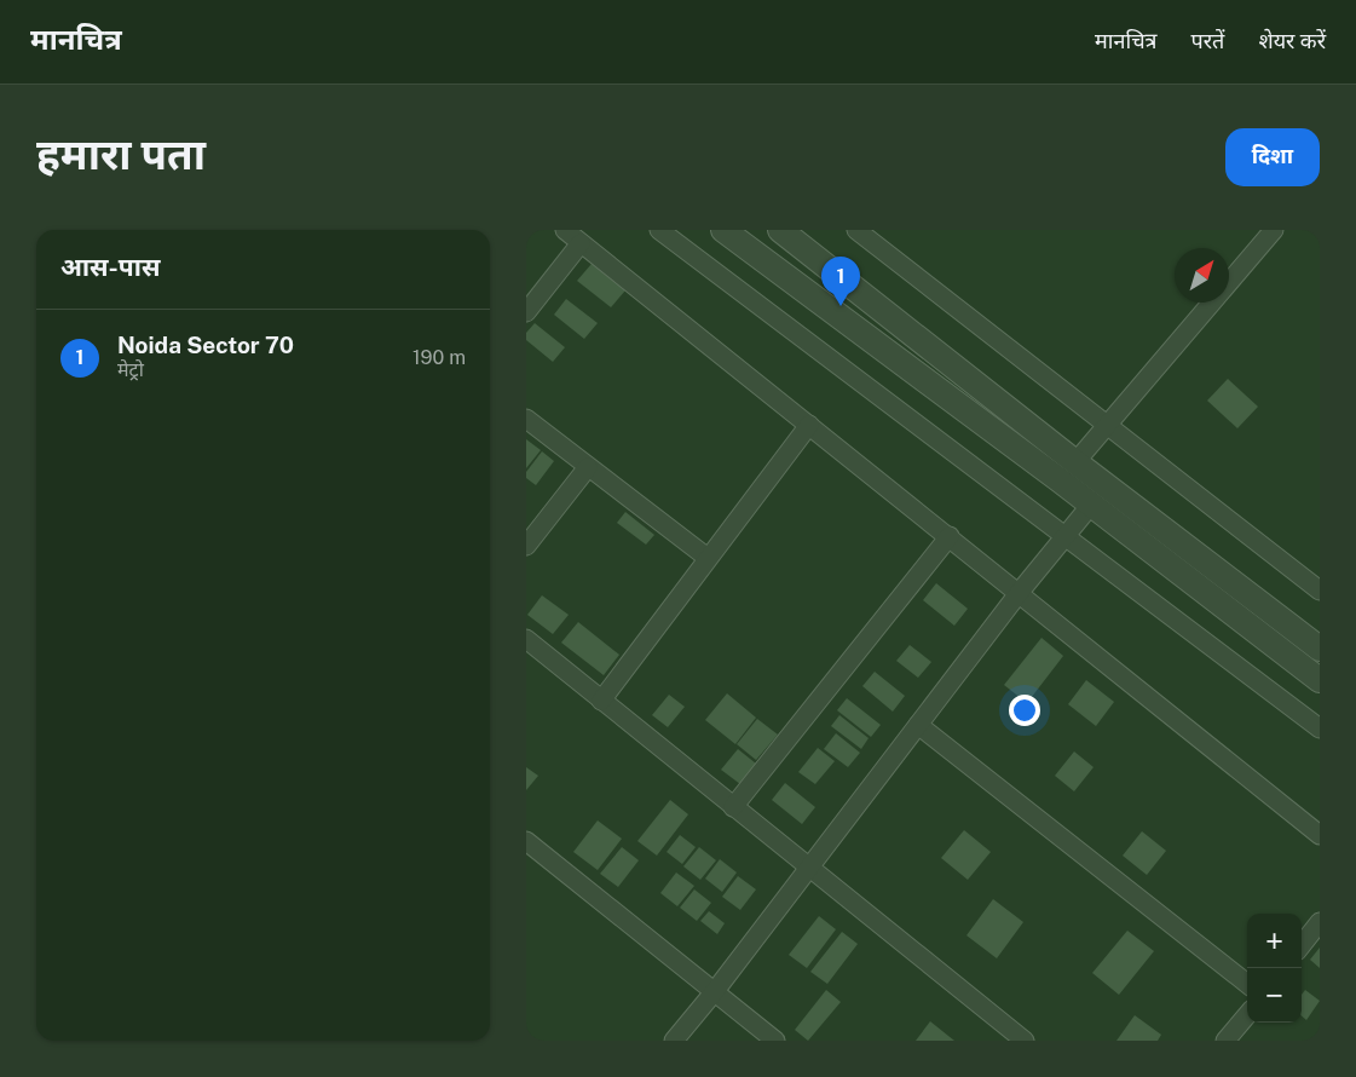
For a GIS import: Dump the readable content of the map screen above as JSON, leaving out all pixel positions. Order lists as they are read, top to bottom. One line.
{"north":"top right","page":{"header":"मानचित्र","nav":["मानचित्र","परतें","शेयर करें"],"buttons":"दिशा","title":"हमारा पता","heading":"आस-पास","pins":"1","list":[{"mark":"1","name":"Noida Sector 70","note":"मेट्रो","value":"190 m"}],"map_buttons":["+","−"]}}
